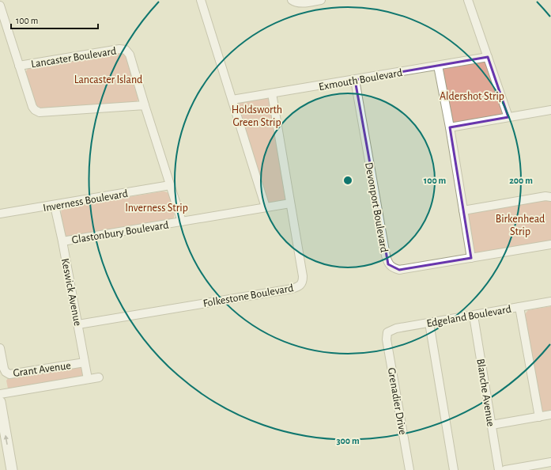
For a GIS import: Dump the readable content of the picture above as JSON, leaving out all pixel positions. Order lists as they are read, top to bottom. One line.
{"streets":{"street":["Lancaster Boulevard","Exmouth Boulevard","Inverness Boulevard","Devonport Boulevard","Glastonbury Boulevard","Keswick Avenue","Folkestone Boulevard","Edgeland Boulevard","Grant Avenue","Blanche Avenue","Grenadier Drive"]},"crossings":[["Lancaster Boulevard","Inverness Boulevard"],["Lancaster Boulevard","Glastonbury Boulevard"],["Exmouth Boulevard","Devonport Boulevard"],["Exmouth Boulevard","Folkestone Boulevard"],["Inverness Boulevard","Keswick Avenue"],["Glastonbury Boulevard","Keswick Avenue"],["Glastonbury Boulevard","Folkestone Boulevard"],["Keswick Avenue","Folkestone Boulevard"],["Keswick Avenue","Grant Avenue"],["Edgeland Boulevard","Blanche Avenue"],["Edgeland Boulevard","Grenadier Drive"]],"parks":["Lancaster Island","Aldershot Strip","Holdsworth Green Strip","Inverness Strip","Birkenhead Strip"],"scale_bar":"100 m","rings":["100 m","200 m","300 m"]}
